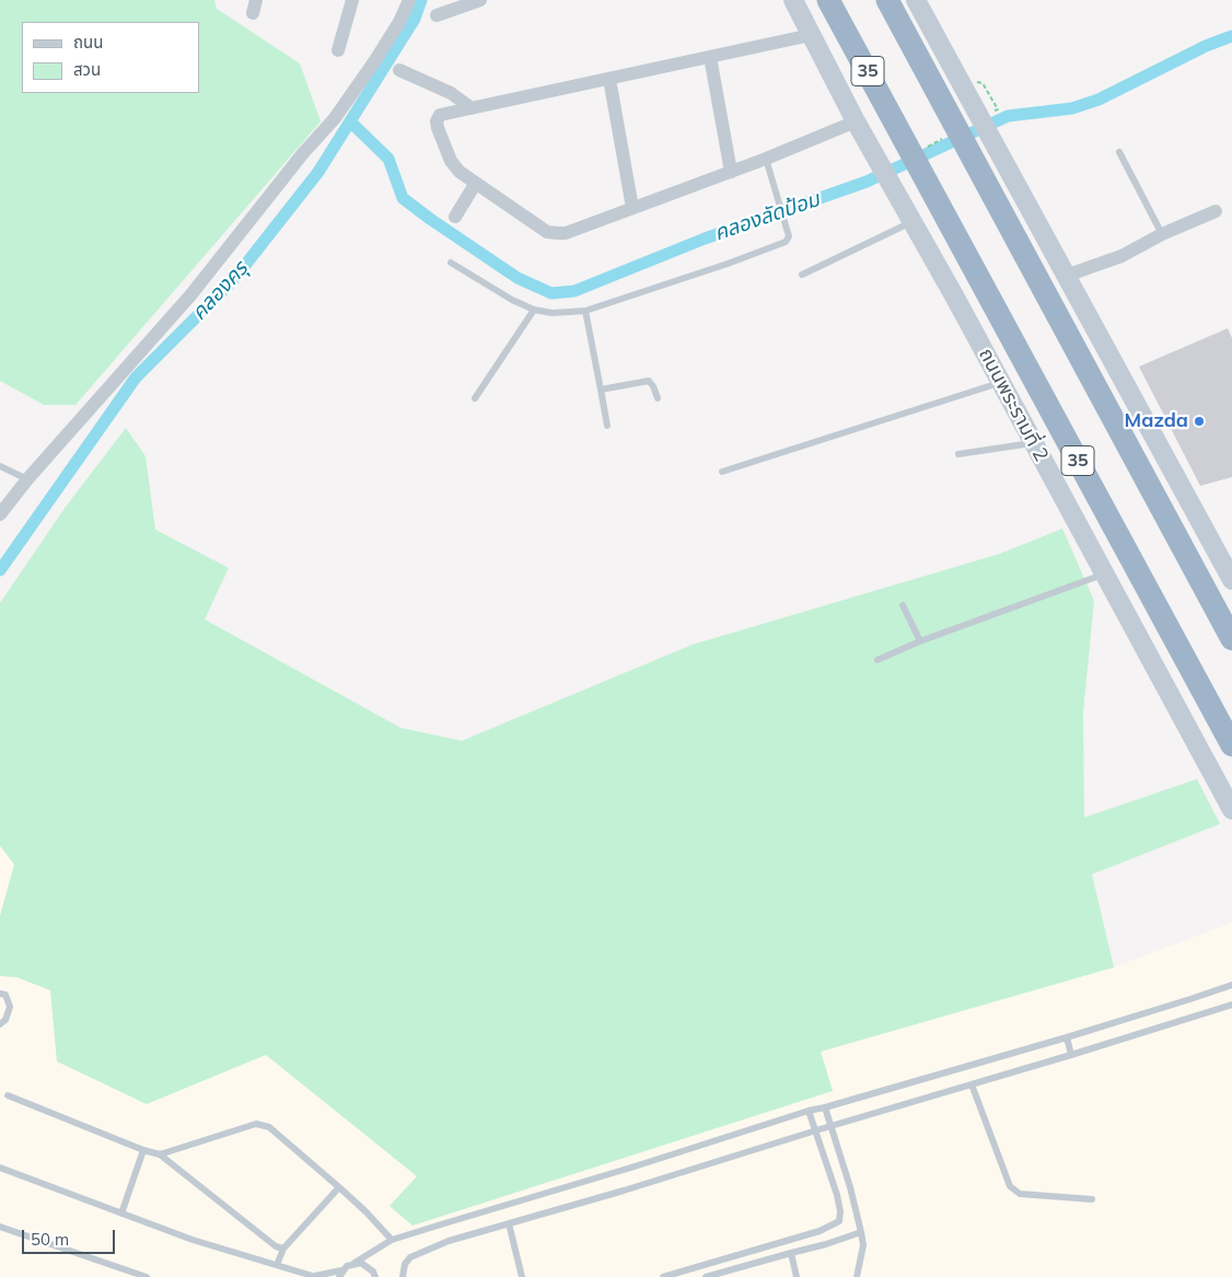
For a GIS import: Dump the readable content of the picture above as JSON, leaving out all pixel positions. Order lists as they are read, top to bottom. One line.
{"streets":{"highway":["35","ถนนพระรามที่ 2"]},"water":["คลองลัดป้อม","คลองครุ"],"places":["Mazda"],"legend":["ถนน","สวน"],"scale_bar":"50 m"}
